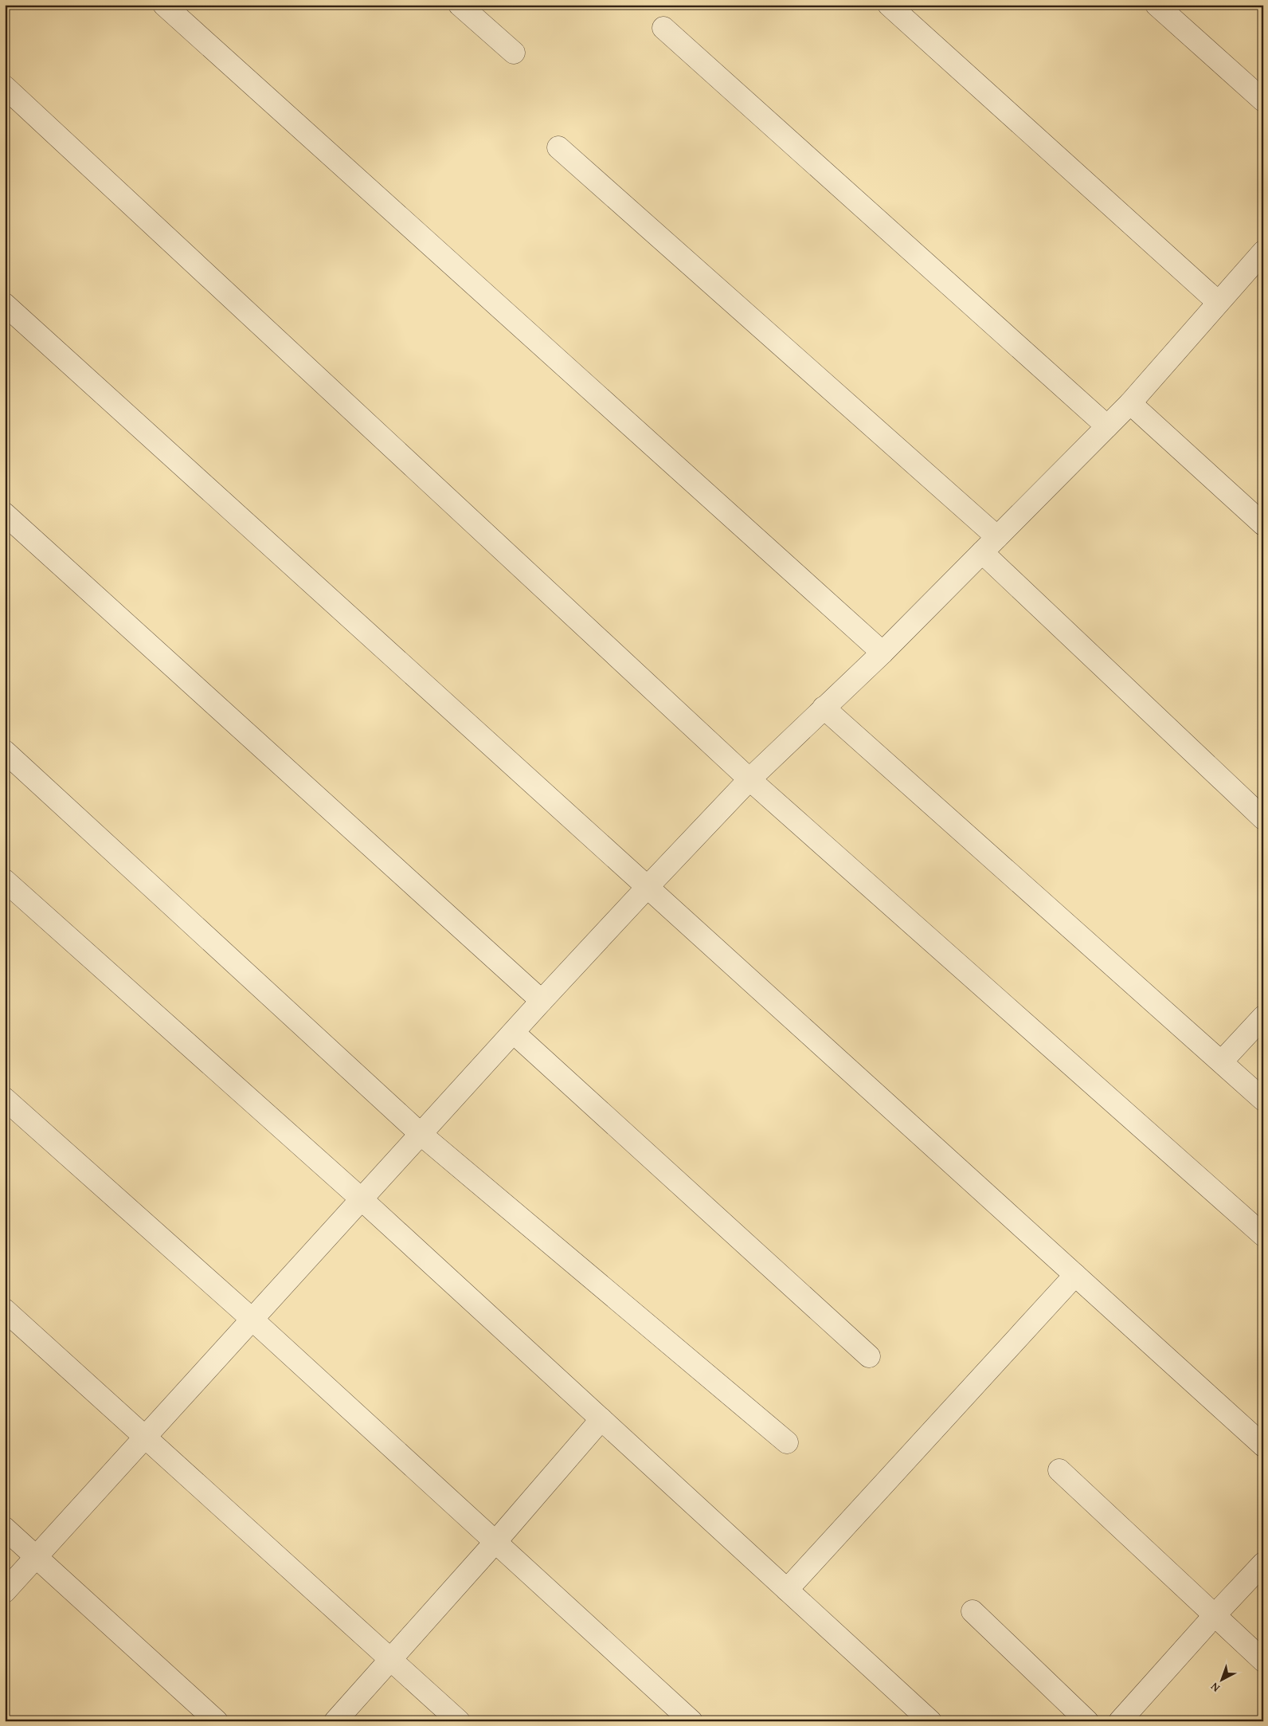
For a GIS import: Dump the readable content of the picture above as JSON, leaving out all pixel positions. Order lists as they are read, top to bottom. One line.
{"north":"bottom left"}
